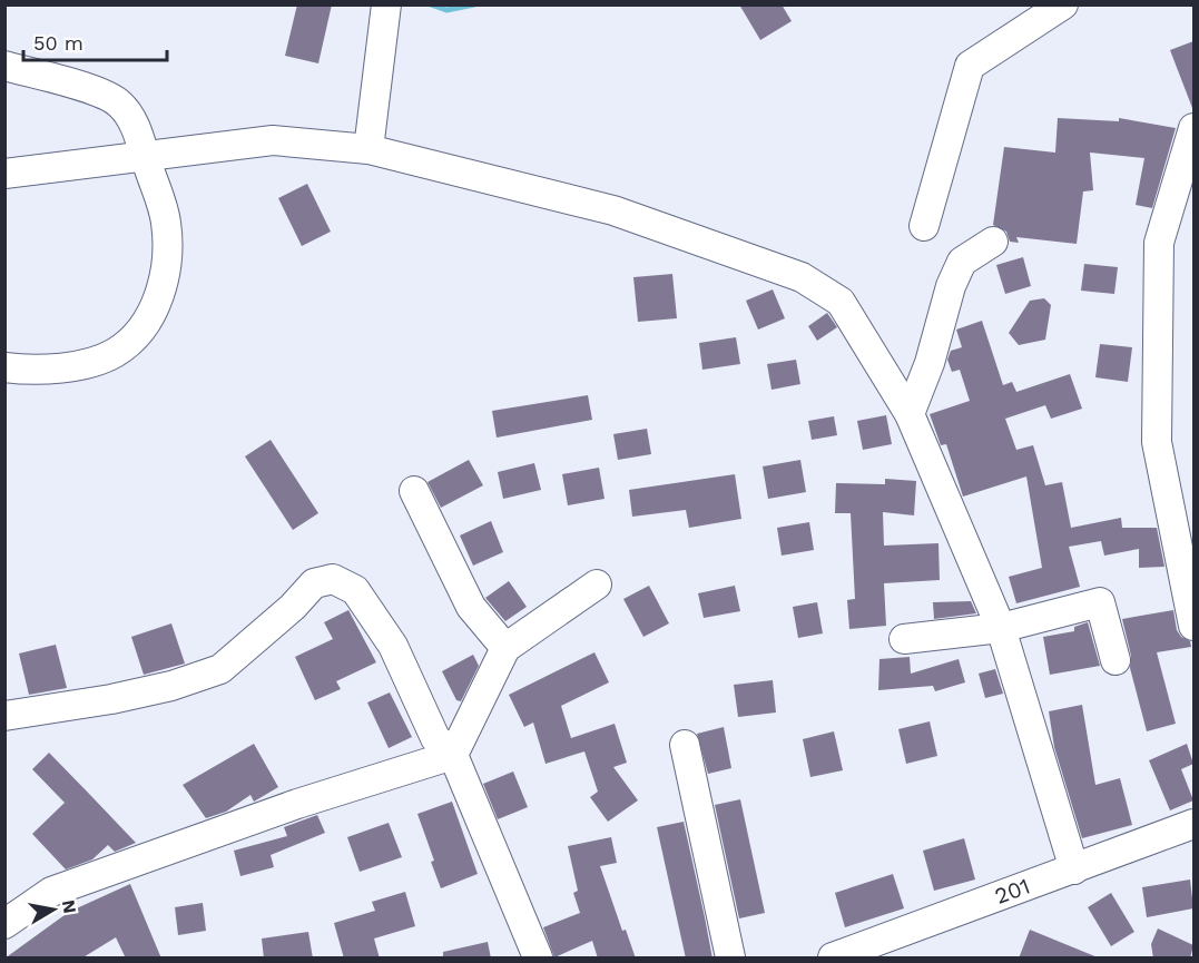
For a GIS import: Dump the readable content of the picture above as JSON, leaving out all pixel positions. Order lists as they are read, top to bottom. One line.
{"streets":{"street":["201"]},"scale_bar":"50 m","north":"right"}
